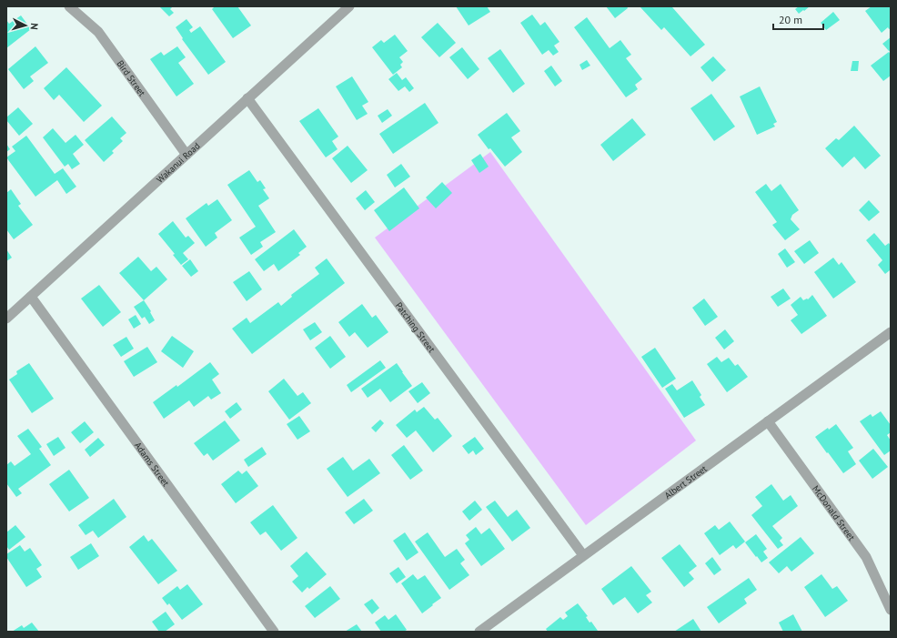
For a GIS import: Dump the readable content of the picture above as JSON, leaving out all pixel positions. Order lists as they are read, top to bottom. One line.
{"streets":{"street":["Bird Street","Wakanui Road","Patching Street","Adams Street","Albert Street","McDonald Street"]},"crossings":[["Bird Street","Wakanui Road"],["Wakanui Road","Patching Street"],["Wakanui Road","Adams Street"],["Patching Street","Albert Street"],["Albert Street","McDonald Street"]],"scale_bar":"20 m","north":"right"}
